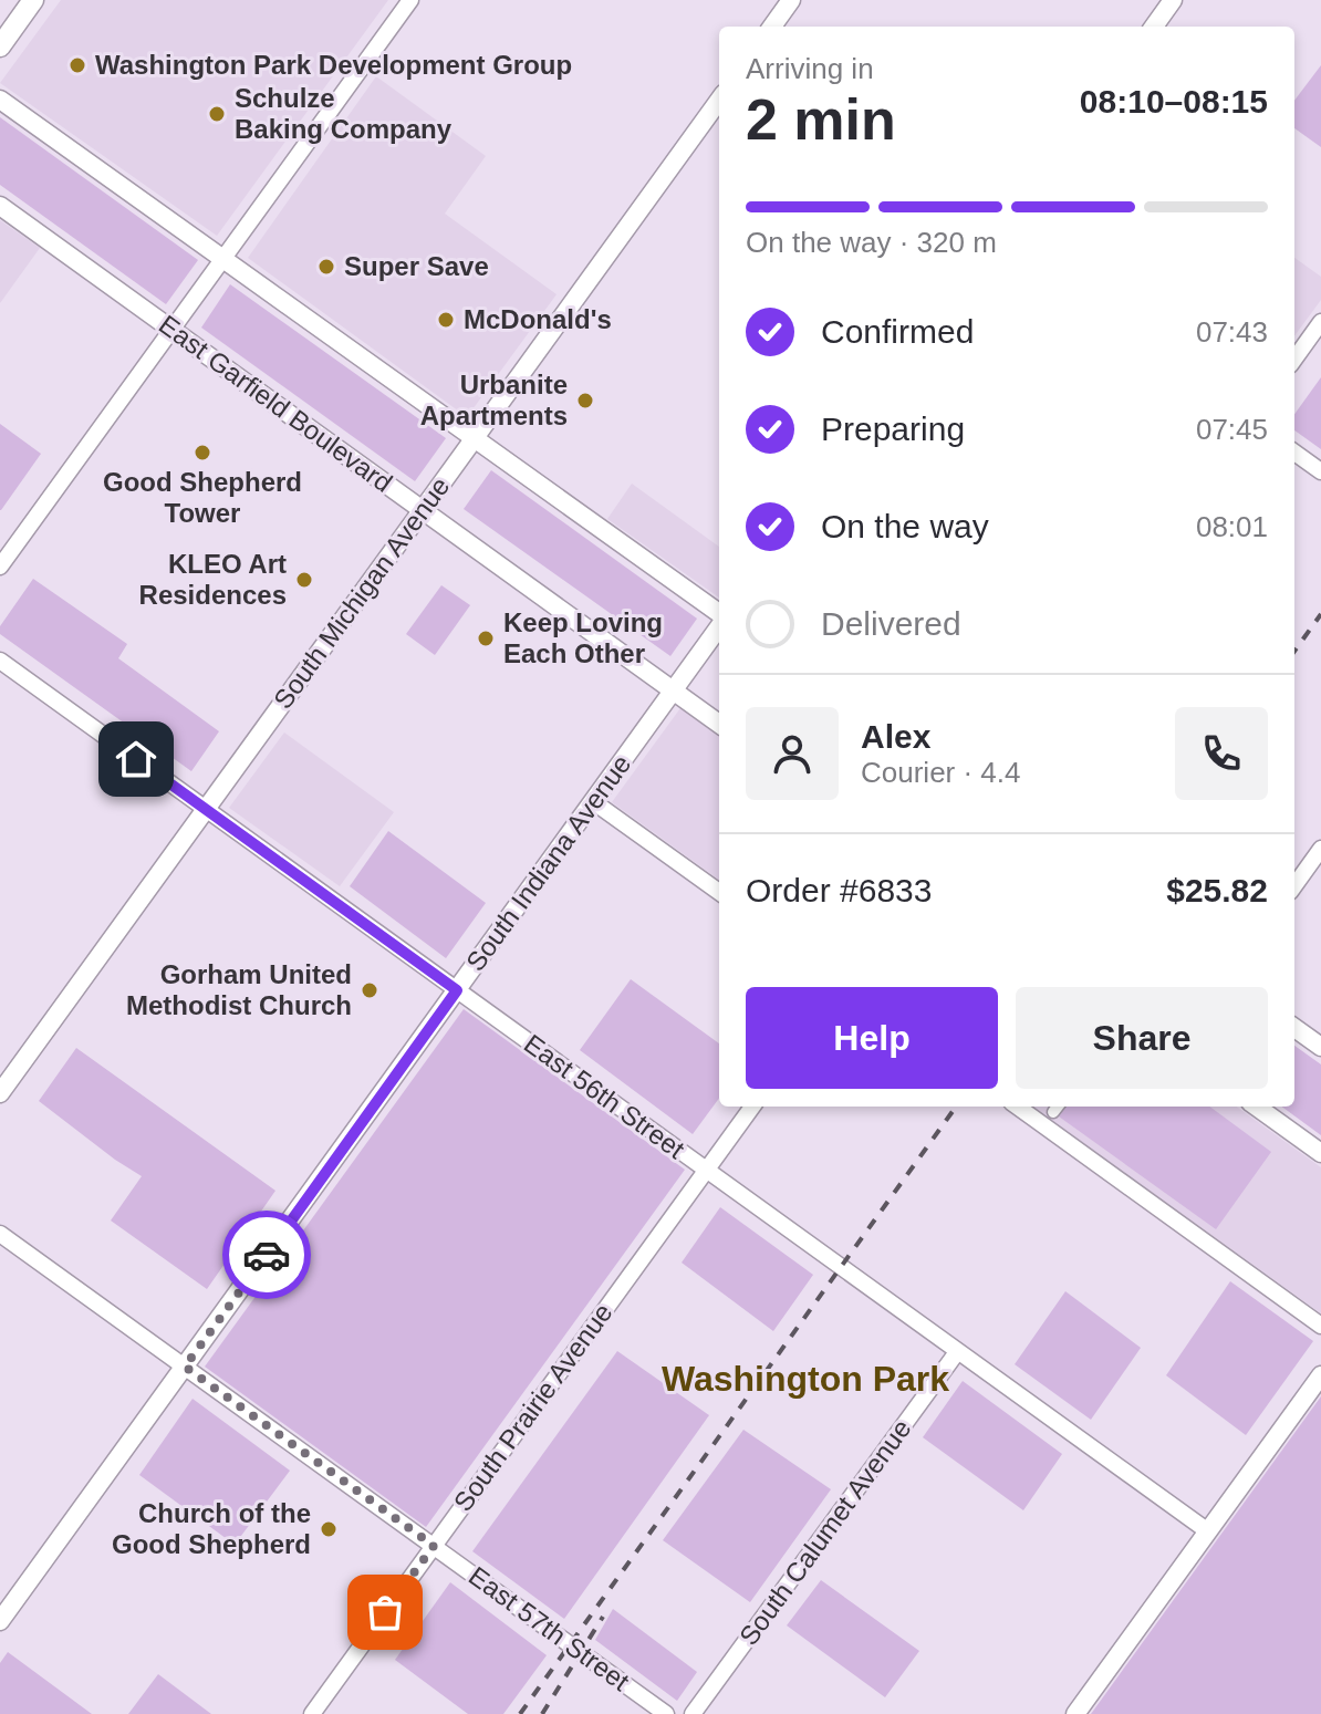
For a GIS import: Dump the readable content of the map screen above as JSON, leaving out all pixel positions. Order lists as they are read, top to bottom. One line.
{"streets":{"street":["East Garfield Boulevard","South Michigan Avenue","South Indiana Avenue","East 56th Street","South Prairie Avenue","South Calumet Avenue","East 57th Street"]},"crossings":[["East Garfield Boulevard","South Michigan Avenue"],["East Garfield Boulevard","South Indiana Avenue"],["South Michigan Avenue","East 56th Street"],["South Indiana Avenue","East 56th Street"],["South Indiana Avenue","East 57th Street"],["East 56th Street","South Prairie Avenue"],["East 56th Street","South Calumet Avenue"],["South Prairie Avenue","East 57th Street"]],"districts":["Washington Park"],"places":["Washington Park Development Group","Schulze Baking Company","Super Save","McDonald's","Urbanite Apartments","Good Shepherd Tower","KLEO Art Residences","Keep Loving Each Other","Gorham United Methodist Church","Church of the Good Shepherd"],"page":{"heading":["2 min","Arriving in","08:10–08:15"],"panel":["Alex","Courier · 4.4","Order #6833","$25.82"],"bar":"On the way · 320 m","list":[["Confirmed","07:43"],["Preparing","07:45"],["On the way","08:01"],"Delivered"],"buttons":["Help","Share"]}}
